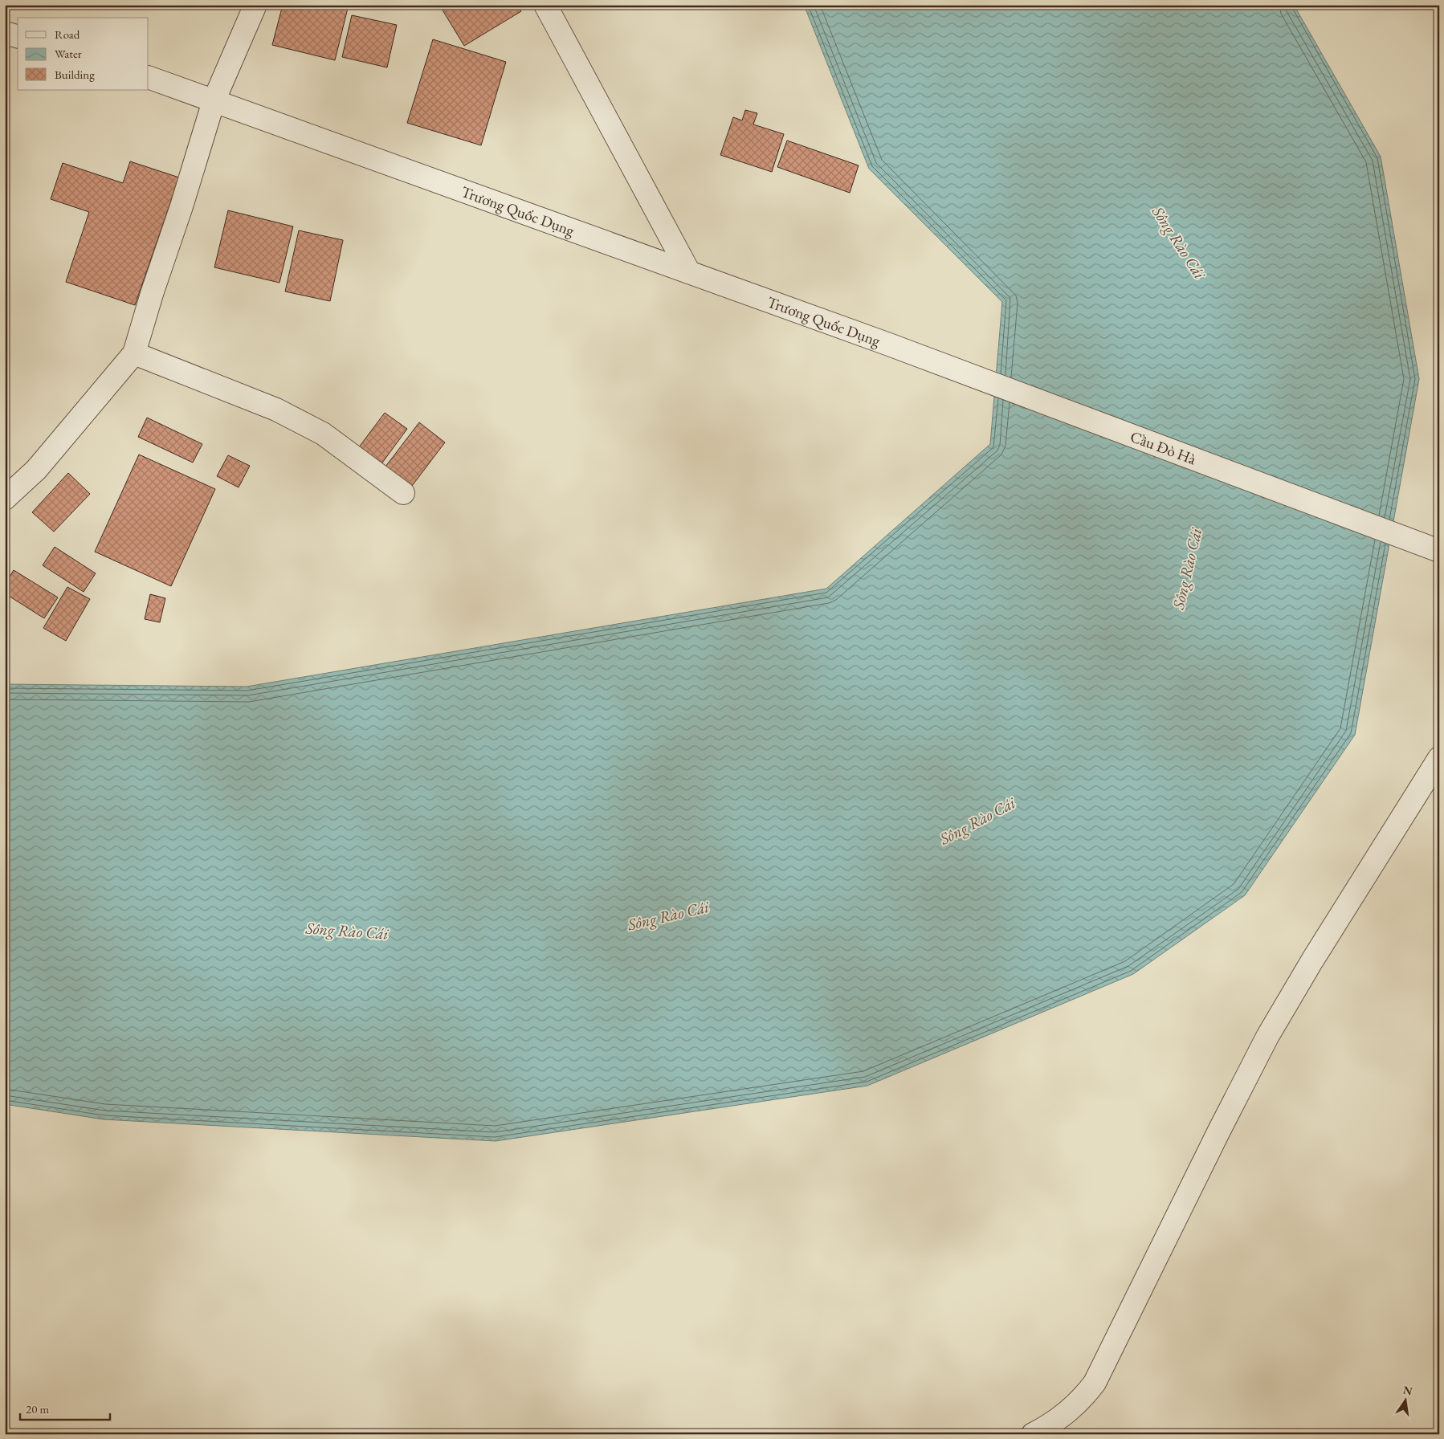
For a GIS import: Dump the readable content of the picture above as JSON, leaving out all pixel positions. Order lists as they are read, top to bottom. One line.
{"streets":{"street":["Trương Quốc Dụng","Cầu Đò Hà"]},"crossings":[["Trương Quốc Dụng","Cầu Đò Hà"]],"water":["Sông Rào Cái"],"legend":["Road","Water","Building"],"scale_bar":"20 m","north":"top"}
